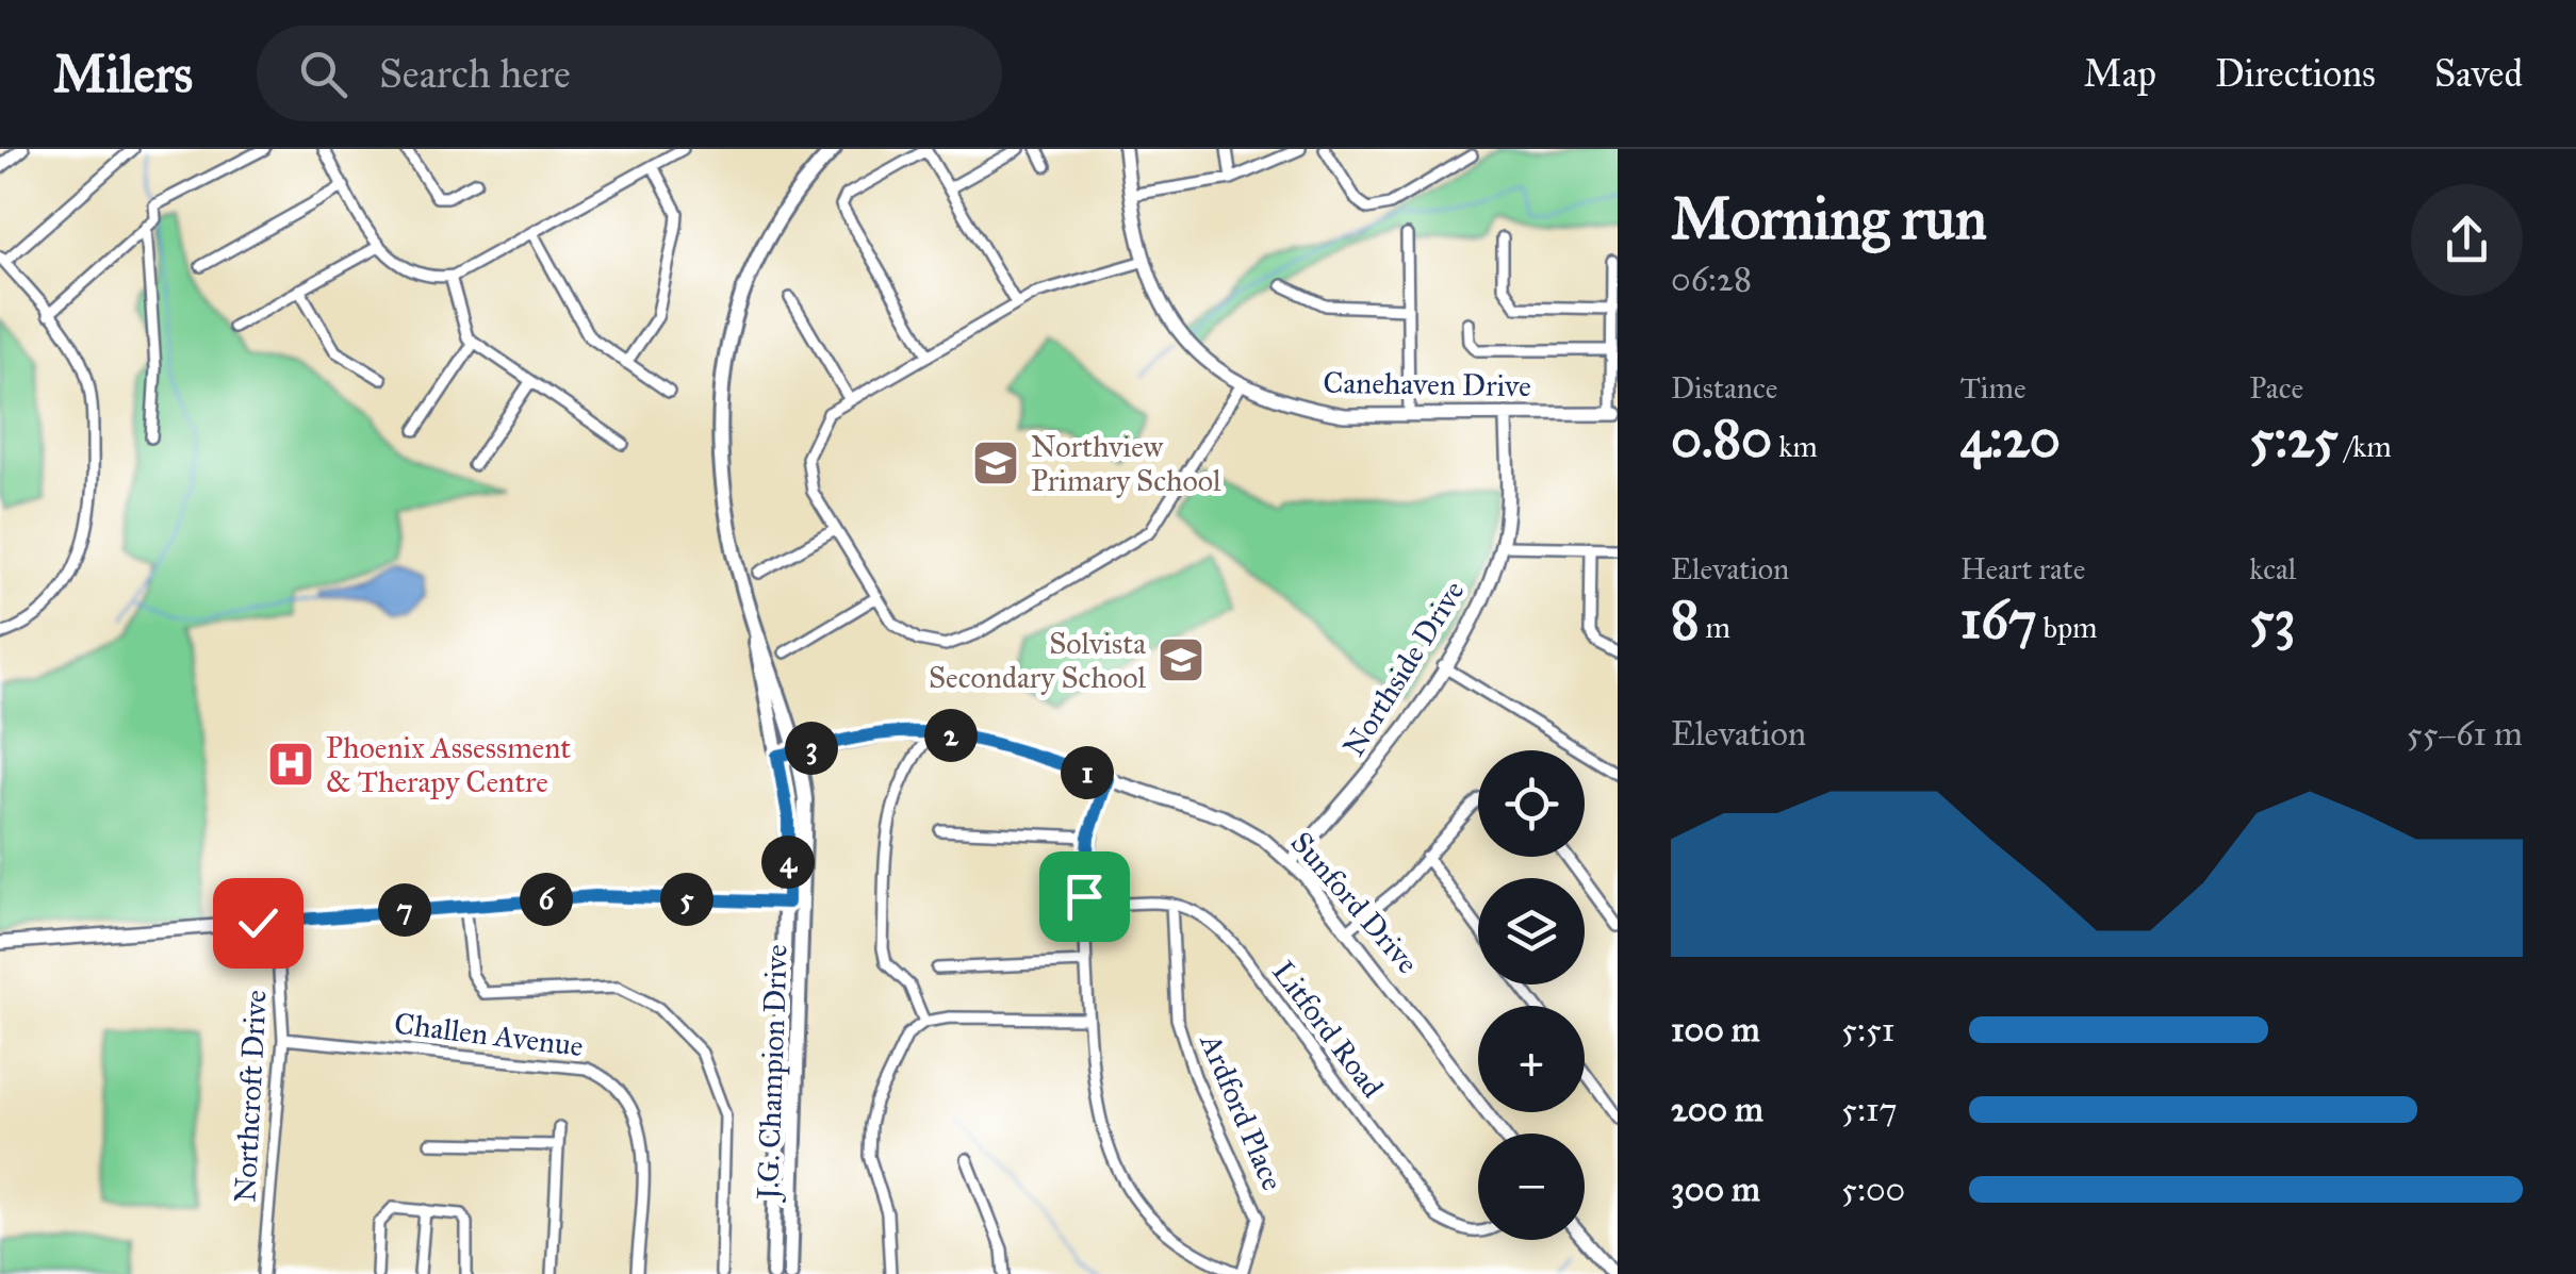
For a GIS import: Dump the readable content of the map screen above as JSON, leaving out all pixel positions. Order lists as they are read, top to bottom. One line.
{"streets":{"main road":["J.G. Champion Drive"],"street":["Canehaven Drive","Northside Drive","Sunford Drive","Litford Road","Challen Avenue","Northcroft Drive","Ardford Place"]},"crossings":[["Canehaven Drive","Northside Drive"],["Northside Drive","Sunford Drive"],["Sunford Drive","J.G. Champion Drive"],["Litford Road","Ardford Place"],["Challen Avenue","Northcroft Drive"]],"places":{"school or university":["Northview Primary School","Solvista Secondary School"],"hospital":["Phoenix Assessment & Therapy Centre"]},"page":{"header":"Milers","search":"Search here","nav":["Map","Directions","Saved"],"heading":["Morning run","06:28"],"stats":[["Distance","0.80 km"],["Time","4:20"],["Pace","5:25 /km"],["Elevation","8 m"],["Heart rate","167 bpm"],["kcal","53"]],"chart":["Elevation","55–61 m"],"pins":["2","3","1","4","5","6","7"],"map_buttons":["+","−"],"list":[{"name":"100 m","note":"5:51"},{"name":"200 m","note":"5:17"},{"name":"300 m","note":"5:00"}]}}
